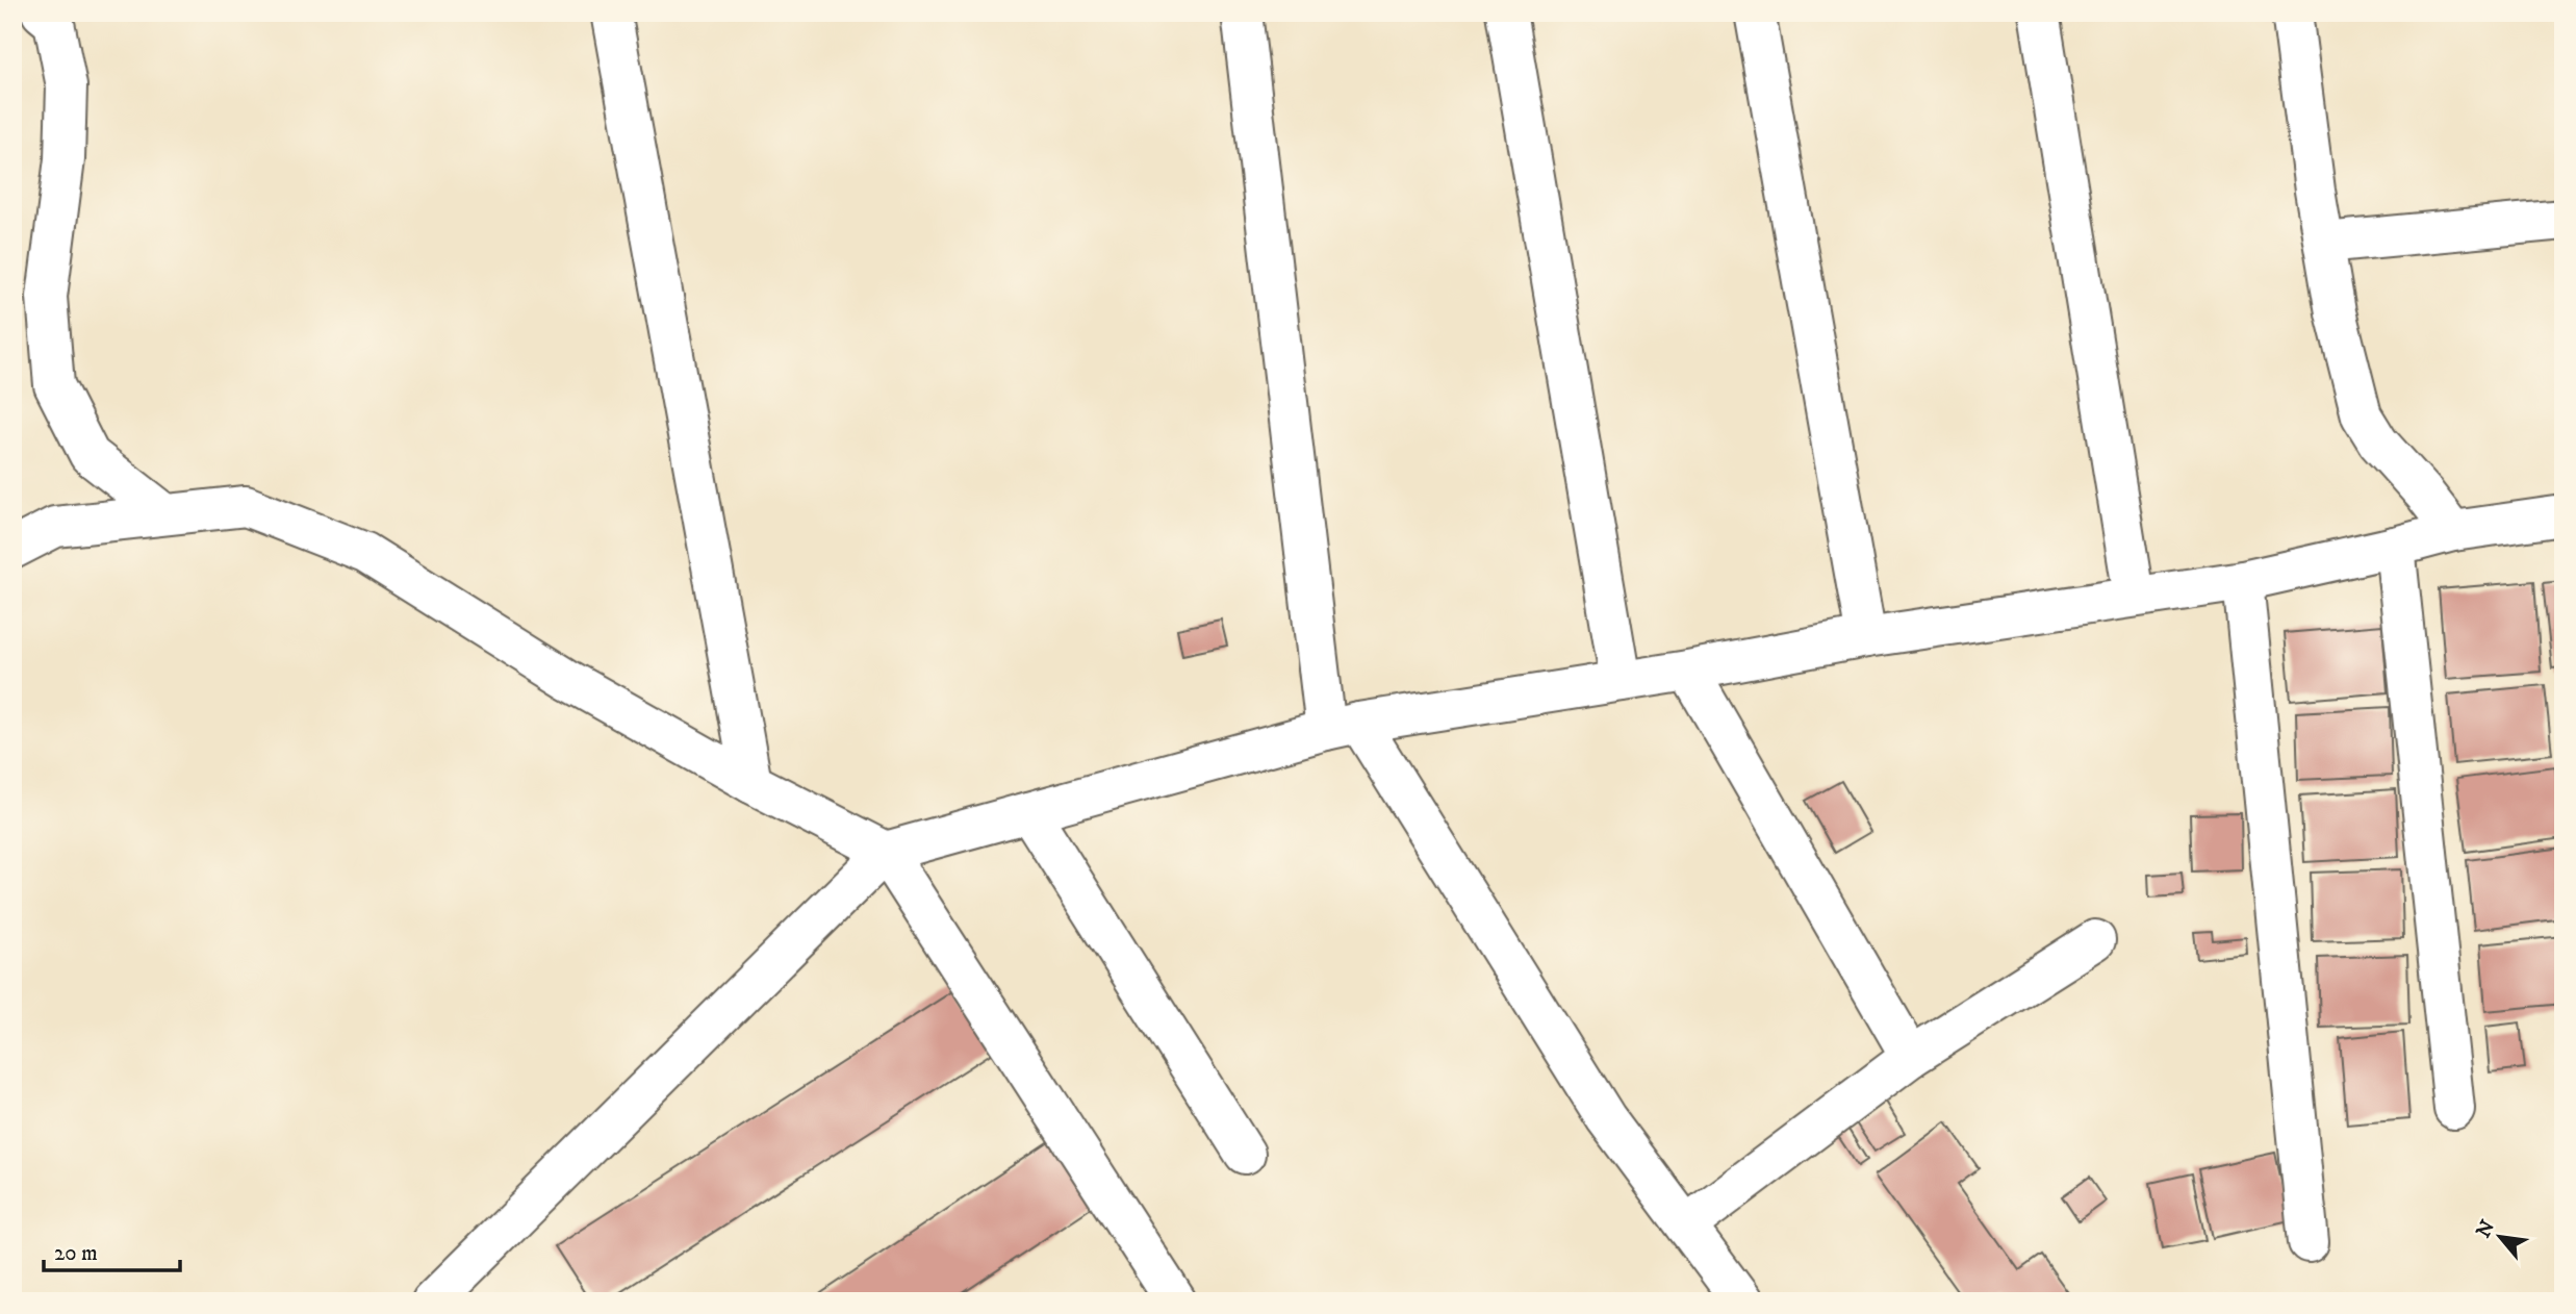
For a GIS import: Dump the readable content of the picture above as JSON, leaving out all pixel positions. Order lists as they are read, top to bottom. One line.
{"scale_bar":"20 m","north":"top left"}
